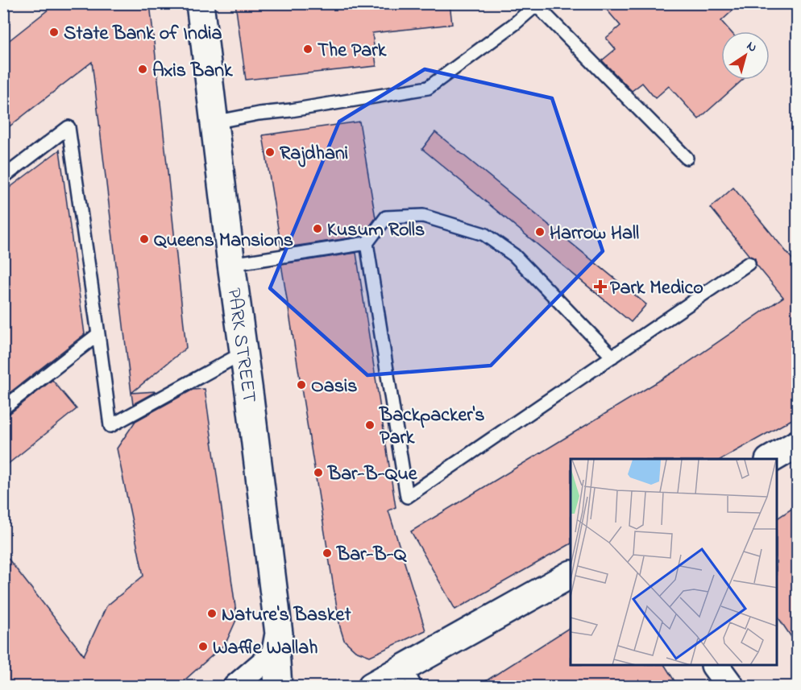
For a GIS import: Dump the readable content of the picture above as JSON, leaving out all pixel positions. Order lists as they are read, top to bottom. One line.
{"streets":{"main road":["PARK STREET"]},"places":{"other":["State Bank of India","The Park","Axis Bank","Rajdhani","Kusum Rolls","Harrow Hall","Queens Mansions","Oasis","Backpacker's Park","Bar-B-Que","Bar-B-Q","Nature's Basket","Waffle Wallah"],"health":["Park Medico"]},"north":"top right"}
